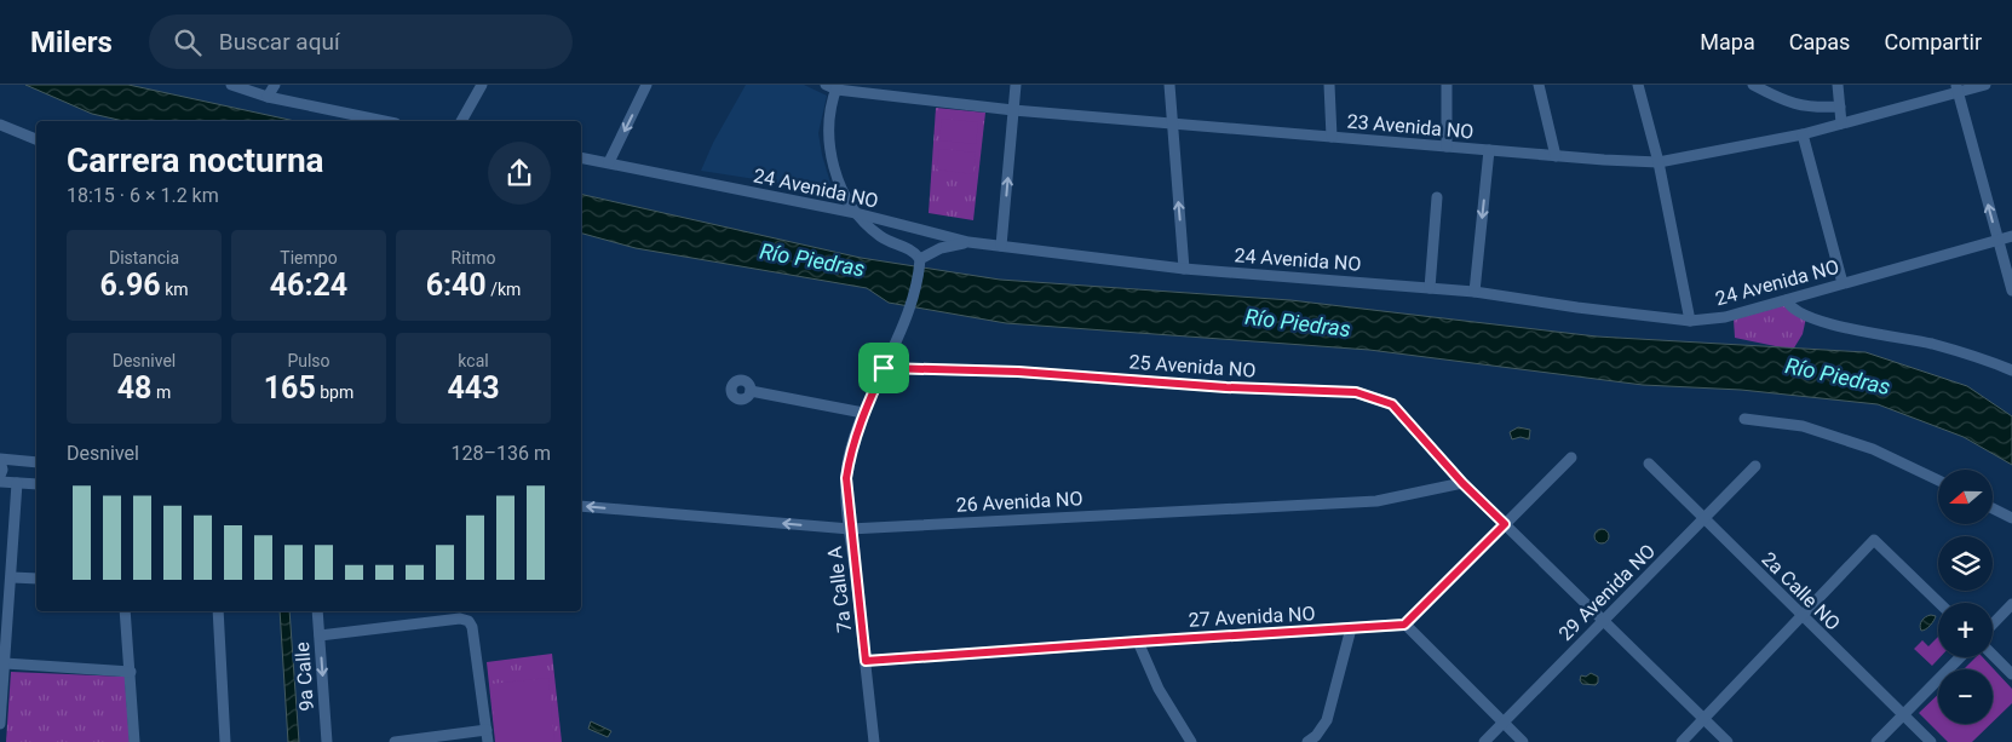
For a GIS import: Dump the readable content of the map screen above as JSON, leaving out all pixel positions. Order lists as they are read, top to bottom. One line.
{"streets":{"street":["23 Avenida NO","24 Avenida NO","25 Avenida NO","26 Avenida NO","7a Calle A","2a Calle NO","29 Avenida NO","27 Avenida NO","9a Calle"]},"crossings":[["25 Avenida NO","26 Avenida NO"],["25 Avenida NO","7a Calle A"],["25 Avenida NO","29 Avenida NO"],["26 Avenida NO","7a Calle A"],["7a Calle A","27 Avenida NO"],["2a Calle NO","29 Avenida NO"]],"one_way":["9a Calle"],"water":["Río Piedras"],"north":"left","page":{"header":"Milers","search":"Buscar aquí","nav":["Mapa","Capas","Compartir"],"heading":["Carrera nocturna","18:15 · 6 × 1.2 km"],"stats":[["Distancia","6.96 km"],["Tiempo","46:24"],["Ritmo","6:40 /km"],["Desnivel","48 m"],["Pulso","165 bpm"],["kcal","443"]],"chart":["Desnivel","128–136 m"],"map_buttons":["+","−"]}}
